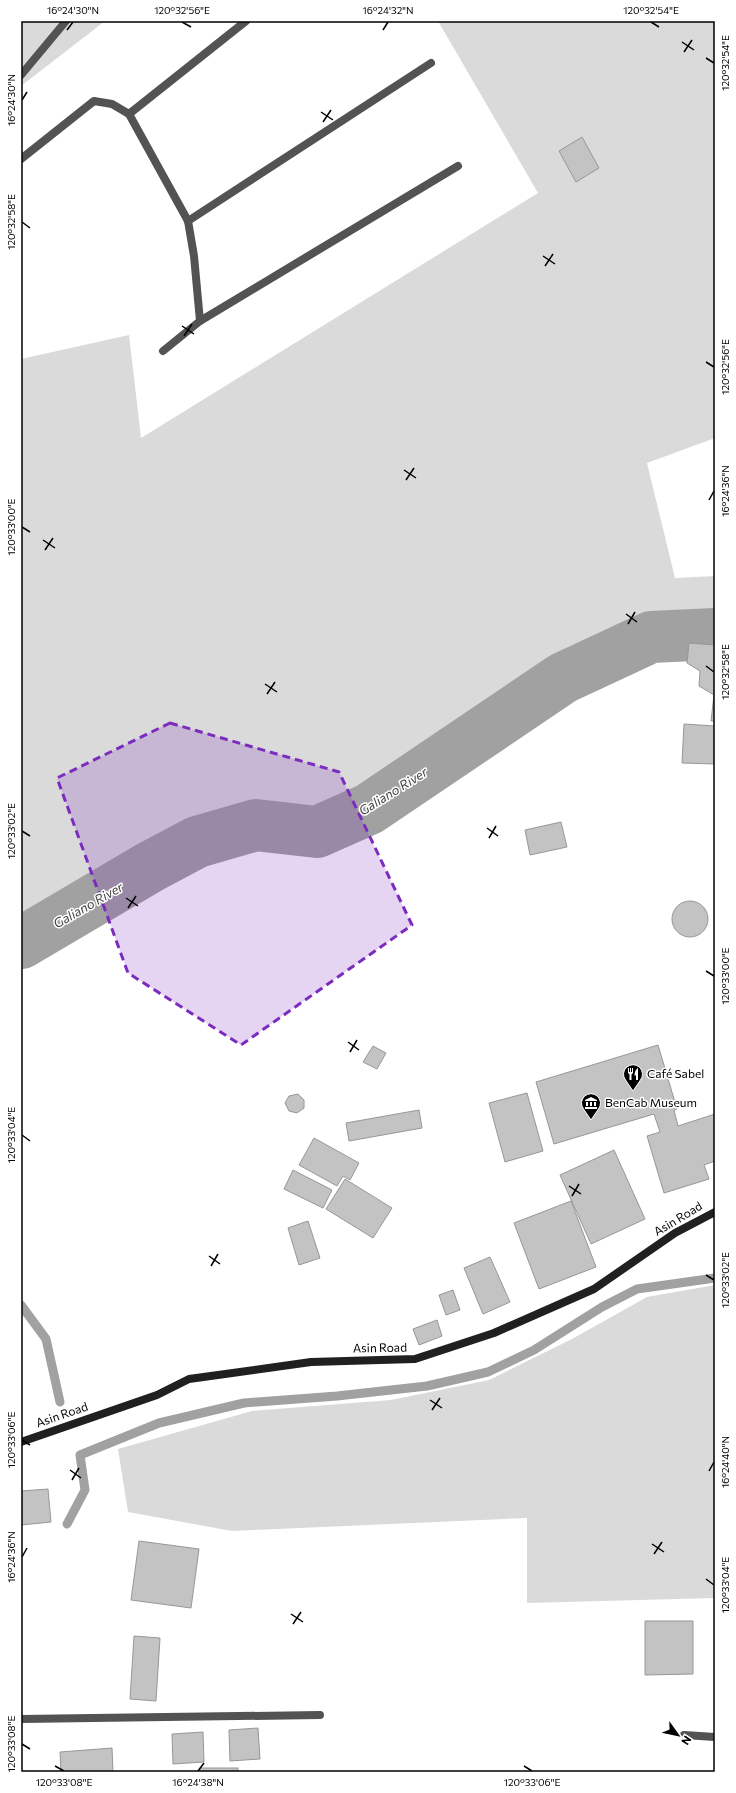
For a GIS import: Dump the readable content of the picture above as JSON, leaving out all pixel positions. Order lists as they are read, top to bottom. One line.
{"streets":{"main road":["Asin Road"]},"water":["Galiano River"],"places":{"restaurant":["Café Sabel"],"museum":["BenCab Museum"]},"north":"bottom right","coordinates":["16°24'30\"N","120°32'56\"E","16°24'32\"N","120°32'54\"E","120°32'58\"E","16°24'36\"N","120°33'00\"E","120°33'02\"E","120°33'04\"E","120°33'06\"E","16°24'40\"N","120°33'08\"E","16°24'38\"N"]}
